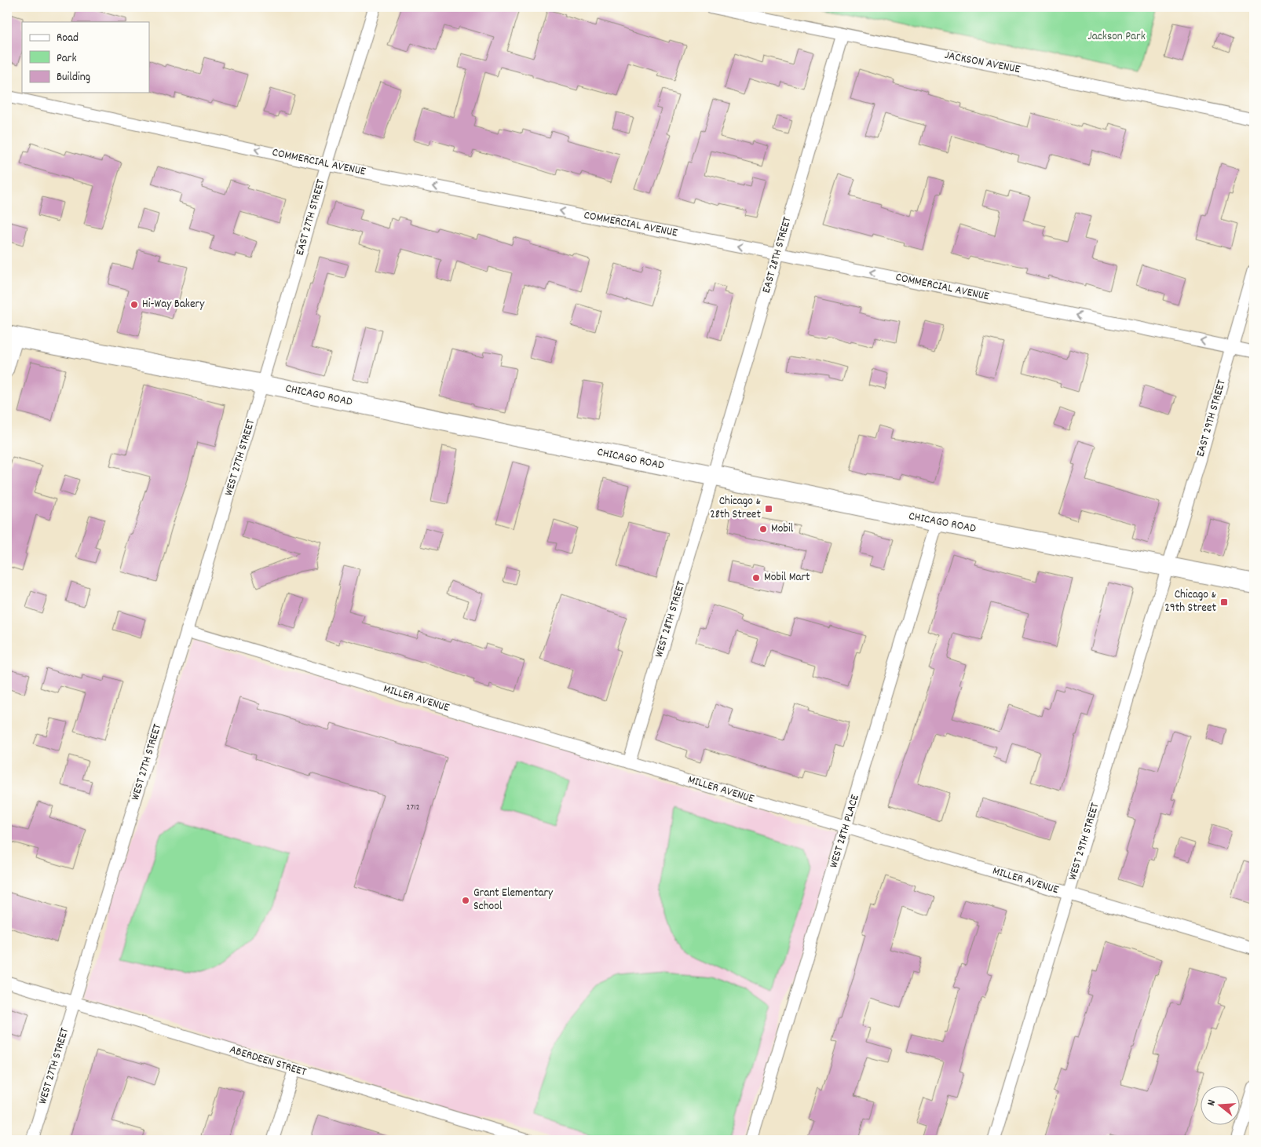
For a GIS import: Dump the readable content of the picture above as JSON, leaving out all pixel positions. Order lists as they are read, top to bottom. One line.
{"streets":{"main road":["CHICAGO ROAD"],"street":["JACKSON AVENUE","COMMERCIAL AVENUE","EAST 27TH STREET","EAST 28TH STREET","EAST 29TH STREET","WEST 27TH STREET","WEST 28TH STREET","MILLER AVENUE","WEST 28TH PLACE","WEST 29TH STREET","ABERDEEN STREET"]},"crossings":[["JACKSON AVENUE","EAST 28TH STREET"],["COMMERCIAL AVENUE","EAST 27TH STREET"],["COMMERCIAL AVENUE","EAST 28TH STREET"],["COMMERCIAL AVENUE","EAST 29TH STREET"],["EAST 27TH STREET","CHICAGO ROAD"],["EAST 27TH STREET","WEST 27TH STREET"],["EAST 28TH STREET","CHICAGO ROAD"],["EAST 28TH STREET","WEST 28TH STREET"],["CHICAGO ROAD","EAST 29TH STREET"],["CHICAGO ROAD","WEST 27TH STREET"],["CHICAGO ROAD","WEST 28TH STREET"],["CHICAGO ROAD","WEST 28TH PLACE"],["CHICAGO ROAD","WEST 29TH STREET"],["EAST 29TH STREET","WEST 29TH STREET"],["WEST 27TH STREET","MILLER AVENUE"],["WEST 27TH STREET","ABERDEEN STREET"],["WEST 28TH STREET","MILLER AVENUE"],["MILLER AVENUE","WEST 28TH PLACE"],["MILLER AVENUE","WEST 29TH STREET"]],"one_way":["COMMERCIAL AVENUE"],"parks":["Jackson Park"],"places":{"other":["Hi-Way Bakery","Mobil","Mobil Mart","Grant Elementary School"],"transit":["Chicago & 28th Street","Chicago & 29th Street"]},"house_numbers":["2712"],"legend":["Road","Park","Building"],"north":"left"}
